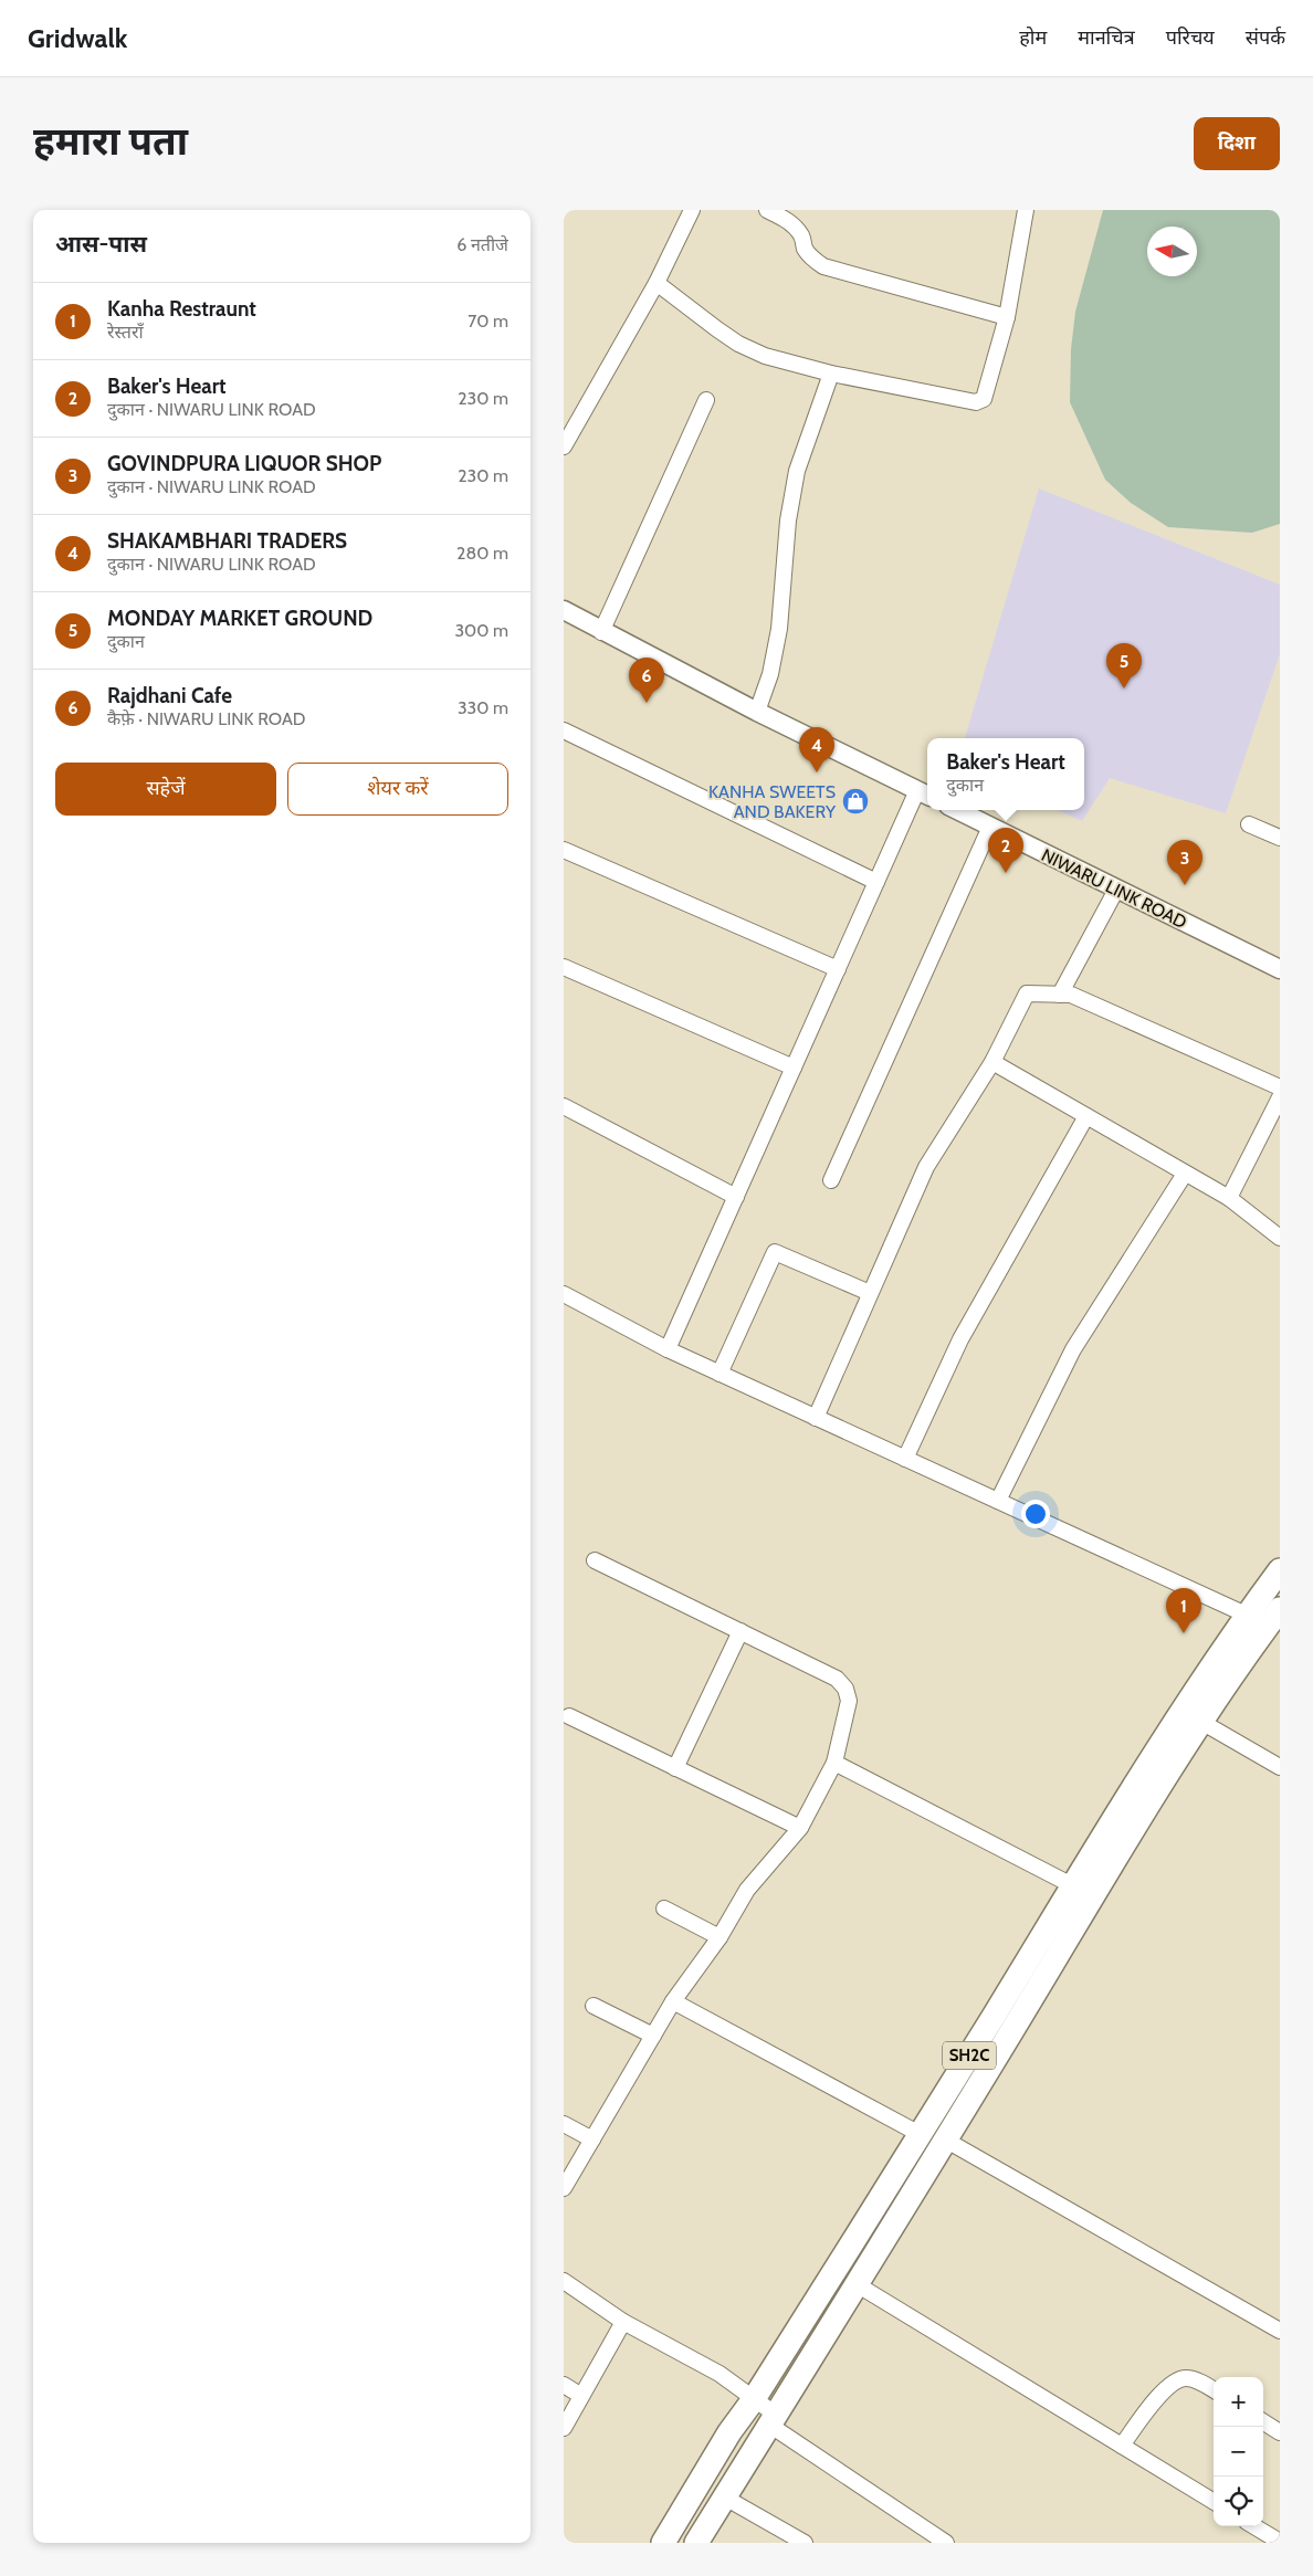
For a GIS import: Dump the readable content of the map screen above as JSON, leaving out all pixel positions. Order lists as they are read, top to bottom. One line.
{"streets":{"main road":["SH2C"],"street":["NIWARU LINK ROAD"]},"places":{"shop":["KANHA SWEETS AND BAKERY"]},"north":"left","page":{"header":"Gridwalk","nav":["होम","मानचित्र","परिचय","संपर्क"],"title":"हमारा पता","buttons":["दिशा",["सहेजें","शेयर करें"]],"heading":["आस-पास","6 नतीजे"],"list":[{"mark":"1","name":"Kanha Restraunt","note":"रेस्तराँ","value":"70 m"},{"mark":"2","name":"Baker's Heart","note":"दुकान · NIWARU LINK ROAD","value":"230 m"},{"mark":"3","name":"GOVINDPURA LIQUOR SHOP","note":"दुकान · NIWARU LINK ROAD","value":"230 m"},{"mark":"4","name":"SHAKAMBHARI TRADERS","note":"दुकान · NIWARU LINK ROAD","value":"280 m"},{"mark":"5","name":"MONDAY MARKET GROUND","note":"दुकान","value":"300 m"},{"mark":"6","name":"Rajdhani Cafe","note":"कैफ़े · NIWARU LINK ROAD","value":"330 m"}],"pins":["5","6","4","2","3","1"],"popup":["Baker's Heart","दुकान"],"map_buttons":["+","−"]}}
